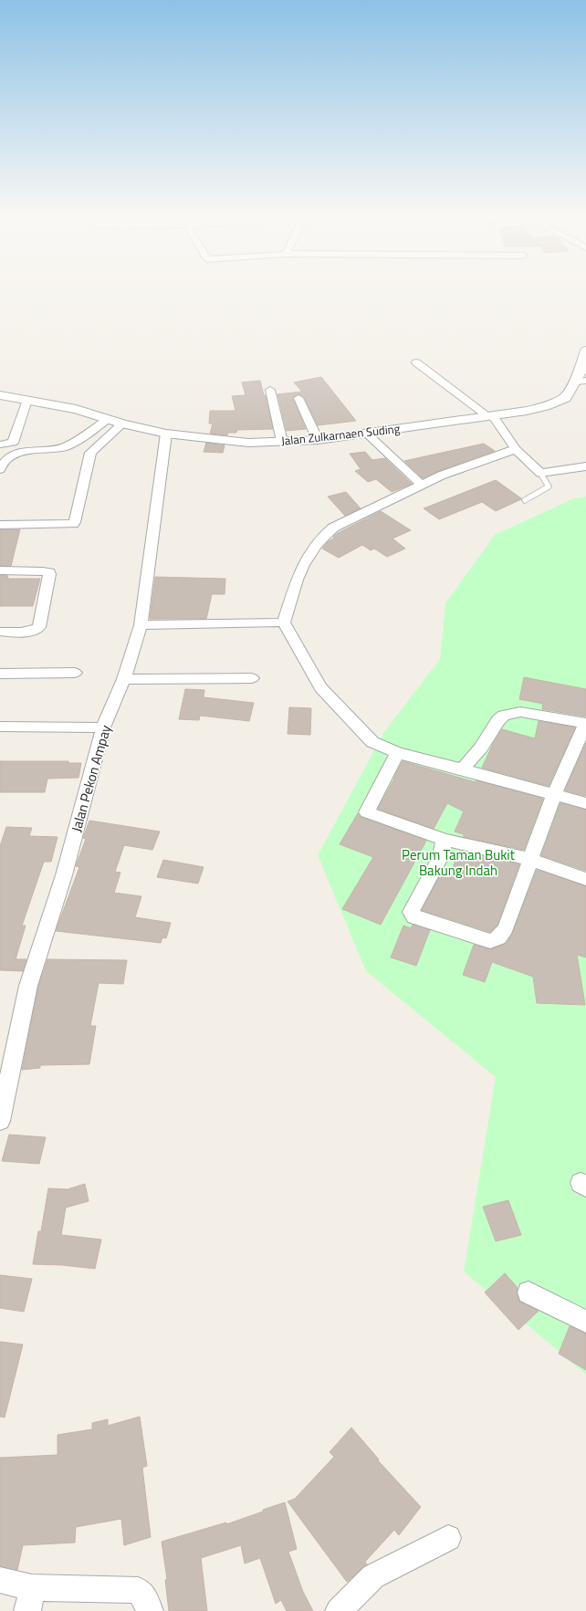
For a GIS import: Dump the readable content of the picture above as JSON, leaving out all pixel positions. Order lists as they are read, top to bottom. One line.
{"streets":{"street":["Jalan Zulkarnaen Suding","Jalan Pekon Ampay"]},"crossings":[["Jalan Zulkarnaen Suding","Jalan Pekon Ampay"]],"parks":["Perum Taman Bukit Bakung Indah"]}
